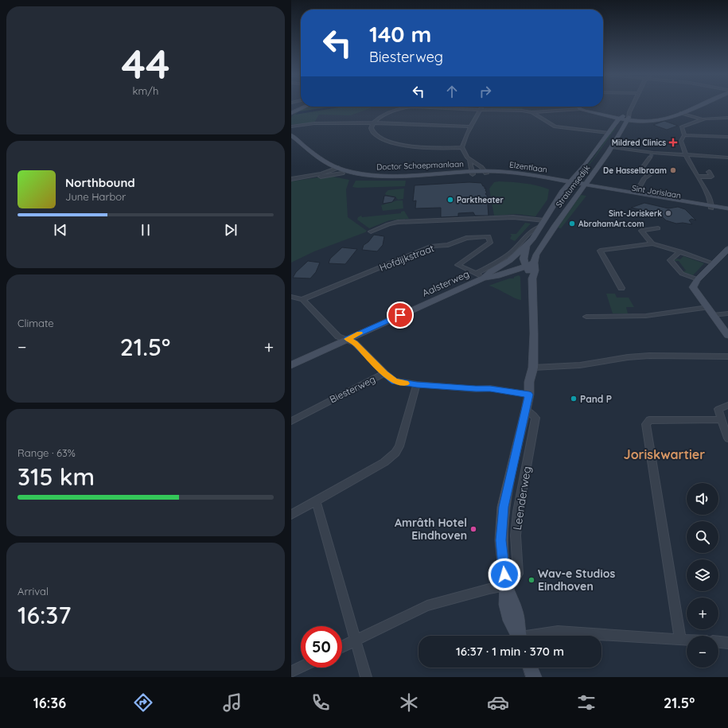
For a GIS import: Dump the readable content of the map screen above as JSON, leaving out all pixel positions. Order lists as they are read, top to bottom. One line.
{"streets":{"main road":["Doctor Schaepmanlaan","Elzentlaan","Stratumsedijk","Sint Jorislaan","Aalsterweg","Leenderweg"],"street":["Hofdijkstraat","Biesterweg"]},"crossings":[["Doctor Schaepmanlaan","Elzentlaan"],["Elzentlaan","Stratumsedijk"],["Elzentlaan","Sint Jorislaan"],["Stratumsedijk","Sint Jorislaan"],["Stratumsedijk","Aalsterweg"],["Stratumsedijk","Leenderweg"],["Hofdijkstraat","Aalsterweg"],["Aalsterweg","Leenderweg"],["Biesterweg","Leenderweg"]],"districts":["Joriskwartier"],"places":{"health":["Mildred Clinics"],"other":["De Hasselbraam","Parktheater","Sint-Joriskerk","AbrahamArt.com","Pand P","Amrâth Hotel Eindhoven","Wav-e Studios Eindhoven"]},"page":{"tile":[["44","km/h"],"Climate",["Range · 63%","315 km"],["Arrival","16:37"]],"turn":["140 m","Biesterweg"],"song":["Northbound","June Harbor"],"heat":["−","21.5°","+"],"map_buttons":["+","−"],"limit":"50","trip":"16:37 · 1 min · 370 m","tabs":["16:36","21.5°"]}}
